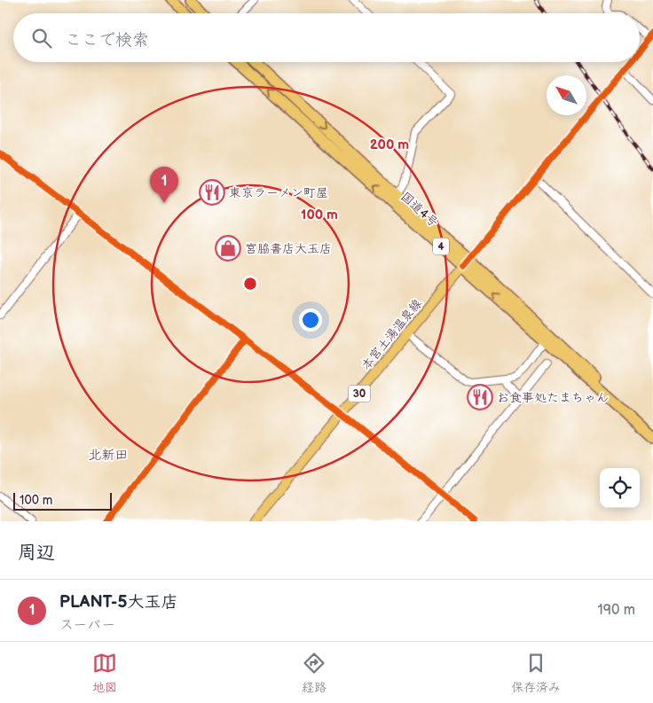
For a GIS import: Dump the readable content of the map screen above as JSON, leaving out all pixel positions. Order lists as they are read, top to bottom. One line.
{"streets":{"highway":["国道4号","4"],"main road":["本宮土湯温泉線","30"]},"crossings":[["国道4号","本宮土湯温泉線"]],"districts":["北新田"],"places":{"restaurant":["東京ラーメン町屋","お食事処たまちゃん"],"shop":["宮脇書店大玉店"]},"scale_bar":"100 m","north":"top left","page":{"search":"ここで検索","pins":"1","scale":"100 m","heading":"周辺","list":[{"mark":"1","name":"PLANT-5大玉店","note":"スーパー","value":"190 m"}],"nav":["地図","経路","保存済み"]},"rings":["200 m","100 m"]}
